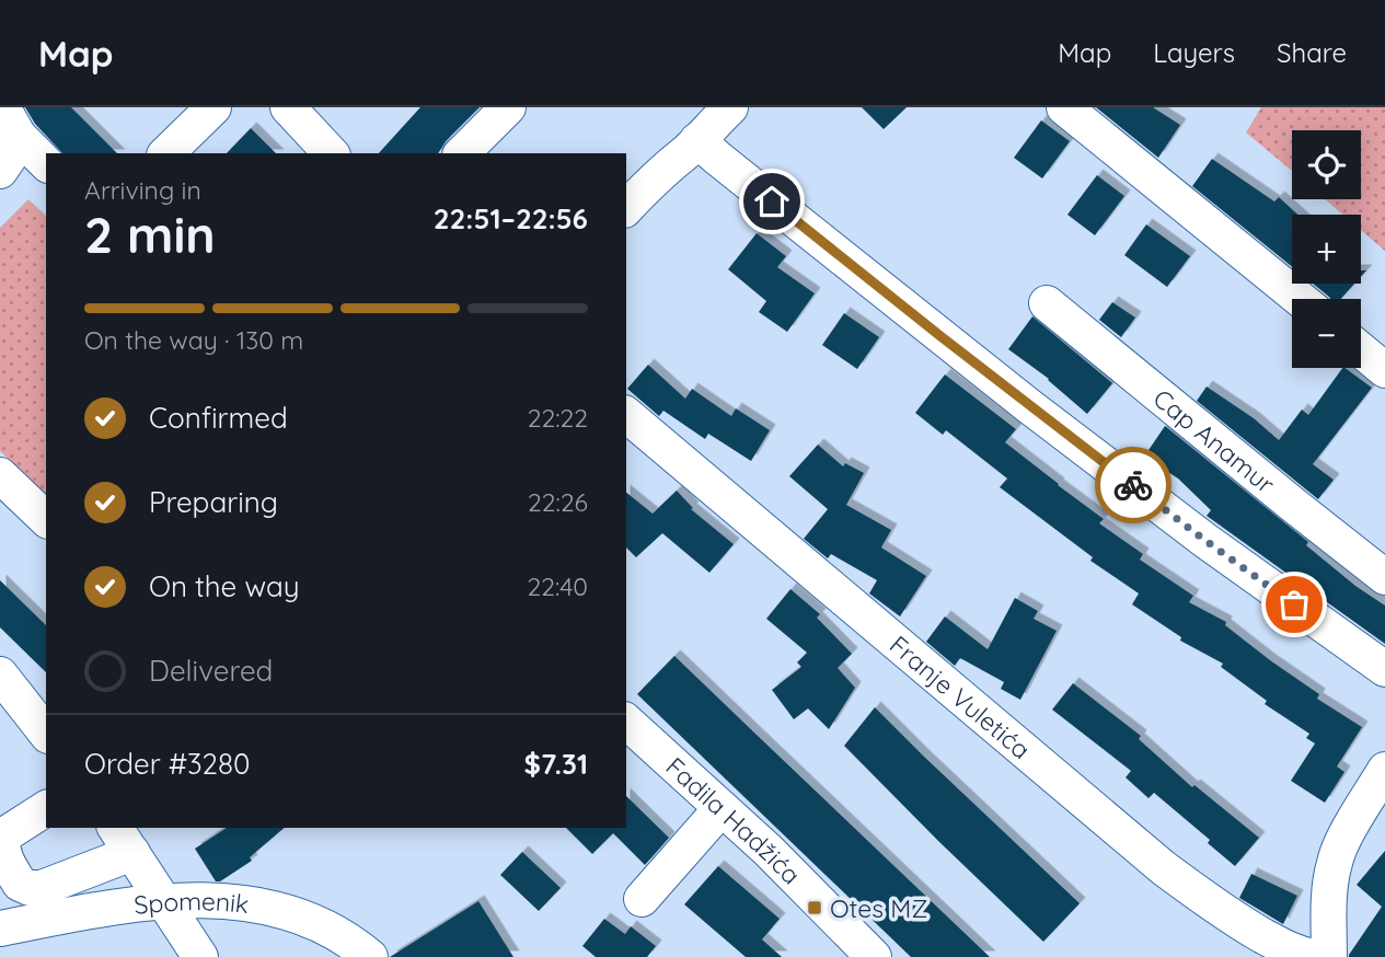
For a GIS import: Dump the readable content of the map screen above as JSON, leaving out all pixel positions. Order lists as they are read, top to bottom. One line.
{"streets":{"street":["Cap Anamur","Franje Vuletića","Fadila Hadžića","Spomenik"]},"places":{"transit":["Otes MZ"]},"page":{"header":"Map","nav":["Map","Layers","Share"],"map_buttons":["+","−"],"heading":["2 min","Arriving in","22:51–22:56"],"panel":["Order #3280","$7.31"],"bar":"On the way · 130 m","list":[["Confirmed","22:22"],["Preparing","22:26"],["On the way","22:40"],"Delivered"]}}
